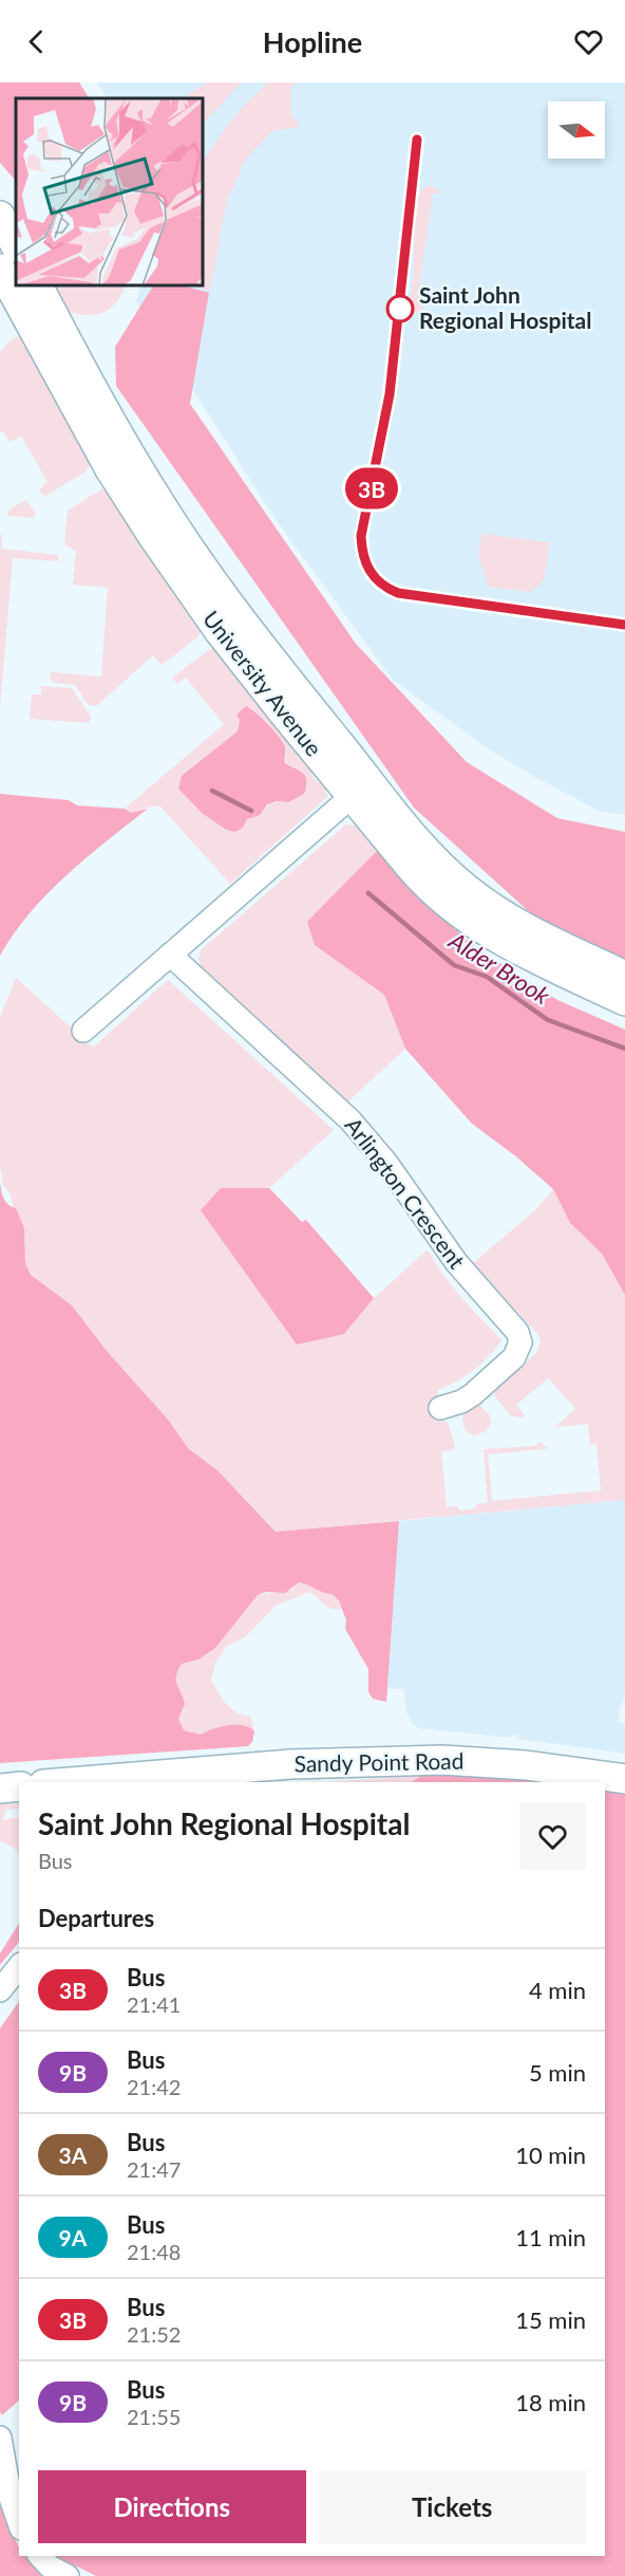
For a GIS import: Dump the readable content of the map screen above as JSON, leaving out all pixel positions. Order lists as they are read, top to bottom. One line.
{"streets":{"main road":["University Avenue","Sandy Point Road"],"street":["Arlington Crescent"]},"water":["Alder Brook"],"places":["Saint John Regional Hospital"],"lines":["bus line 3B"],"north":"right","page":{"header":"Hopline","on_map":"3B","heading":[["Saint John Regional Hospital","Bus"],"Departures"],"list":[{"mark":"3B","name":"Bus","note":"21:41","value":"4 min"},{"mark":"9B","name":"Bus","note":"21:42","value":"5 min"},{"mark":"3A","name":"Bus","note":"21:47","value":"10 min"},{"mark":"9A","name":"Bus","note":"21:48","value":"11 min"},{"mark":"3B","name":"Bus","note":"21:52","value":"15 min"},{"mark":"9B","name":"Bus","note":"21:55","value":"18 min"}],"buttons":["Directions","Tickets"]}}
